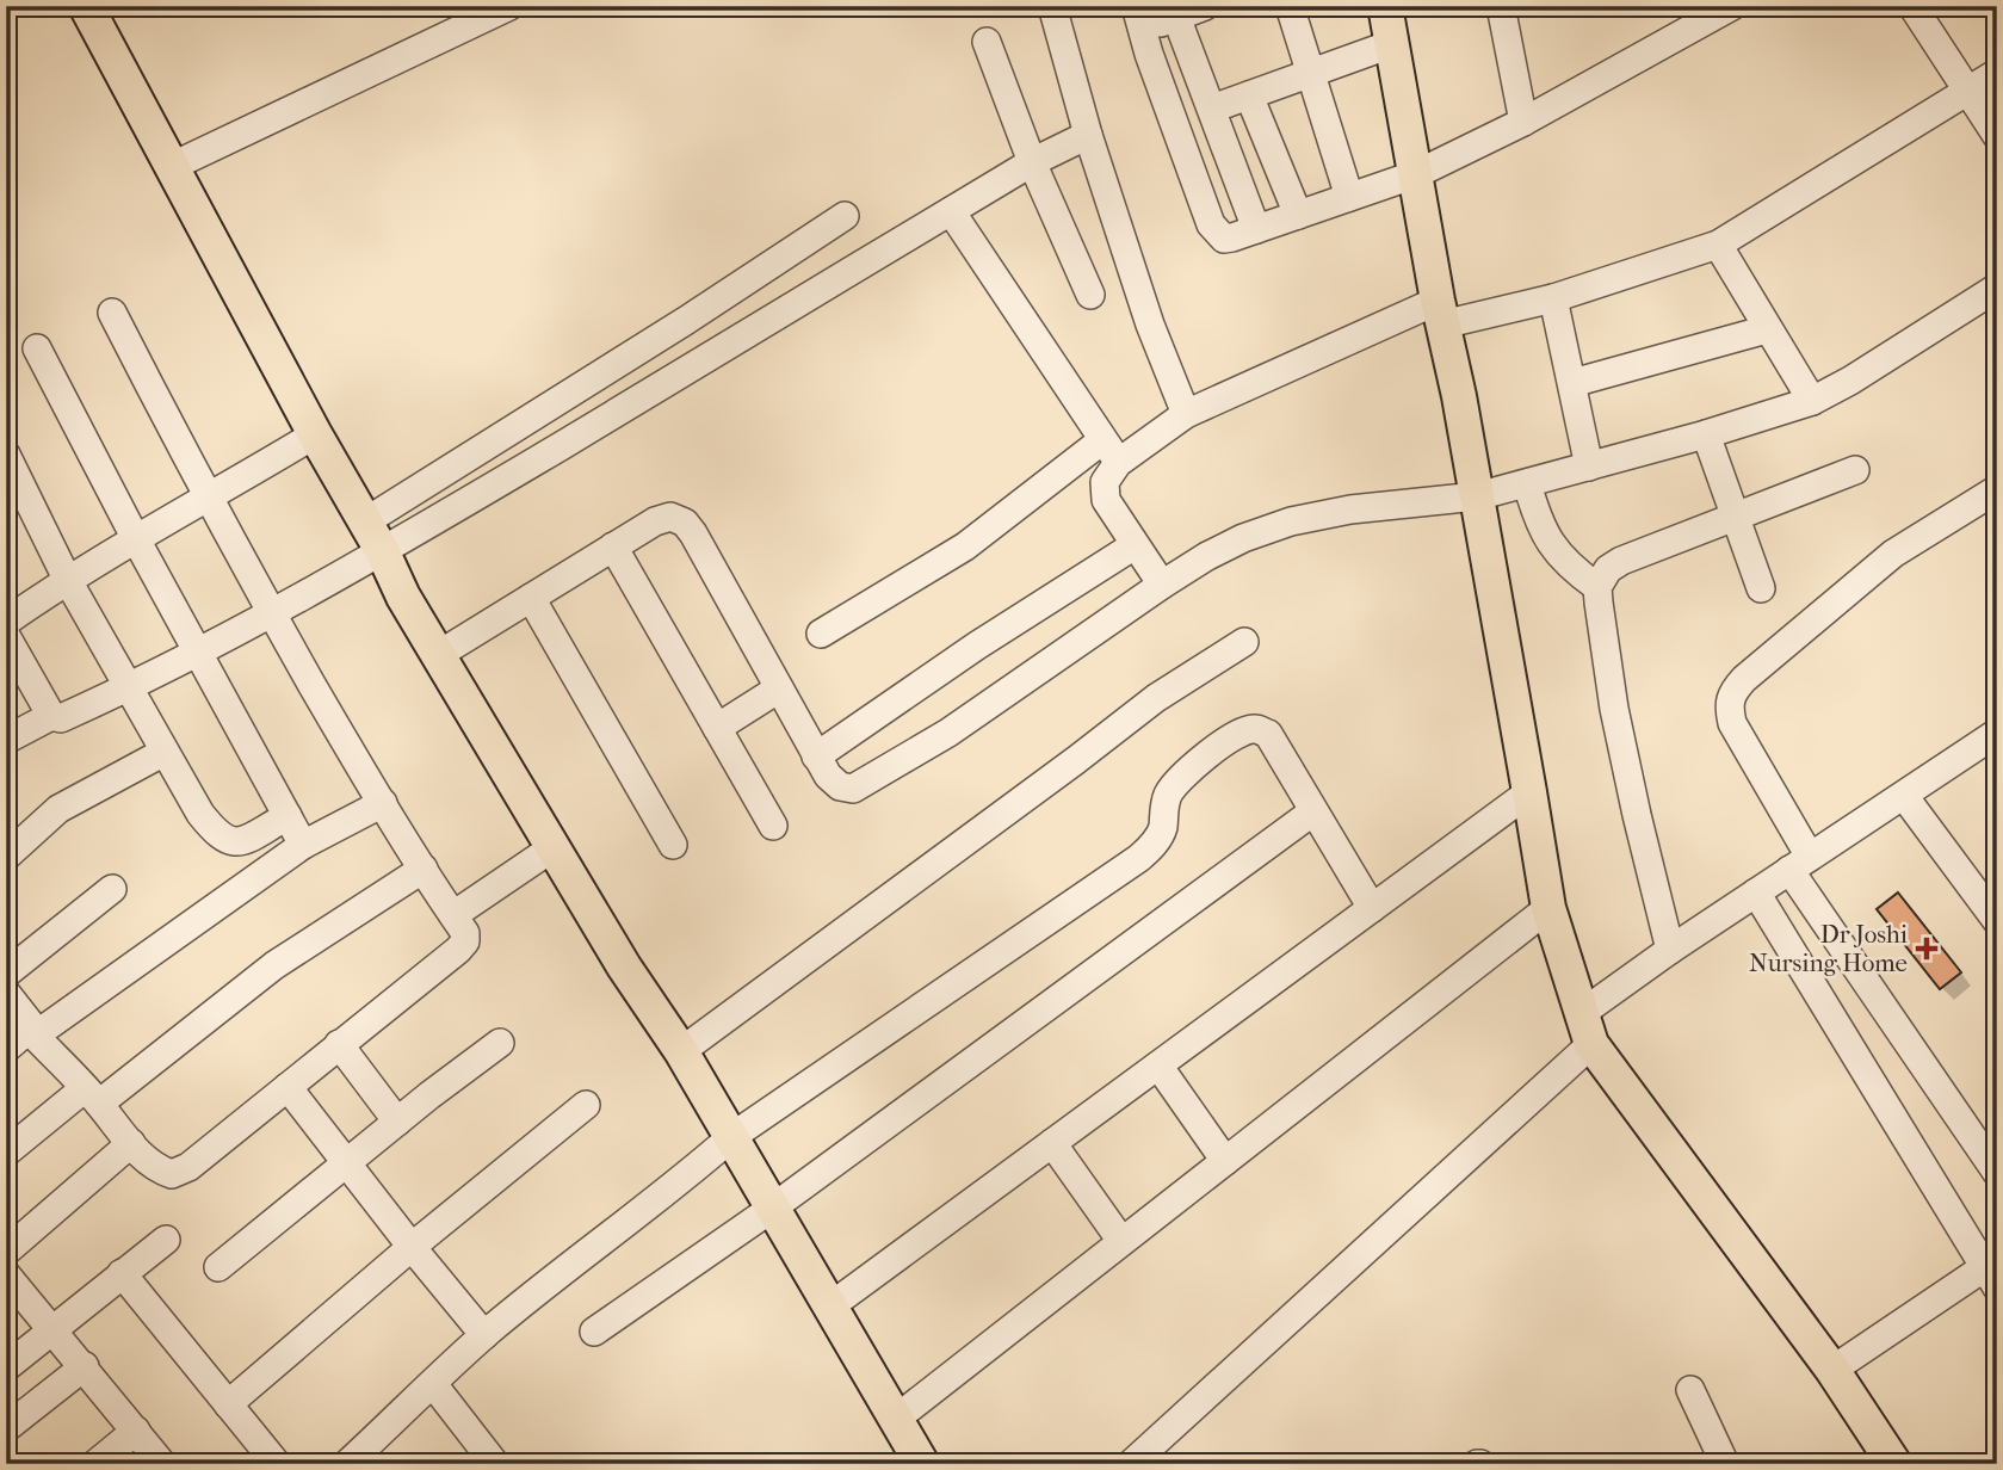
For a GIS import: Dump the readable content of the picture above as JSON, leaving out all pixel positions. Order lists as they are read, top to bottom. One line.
{"places":{"health":["Dr Joshi Nursing Home"]}}
